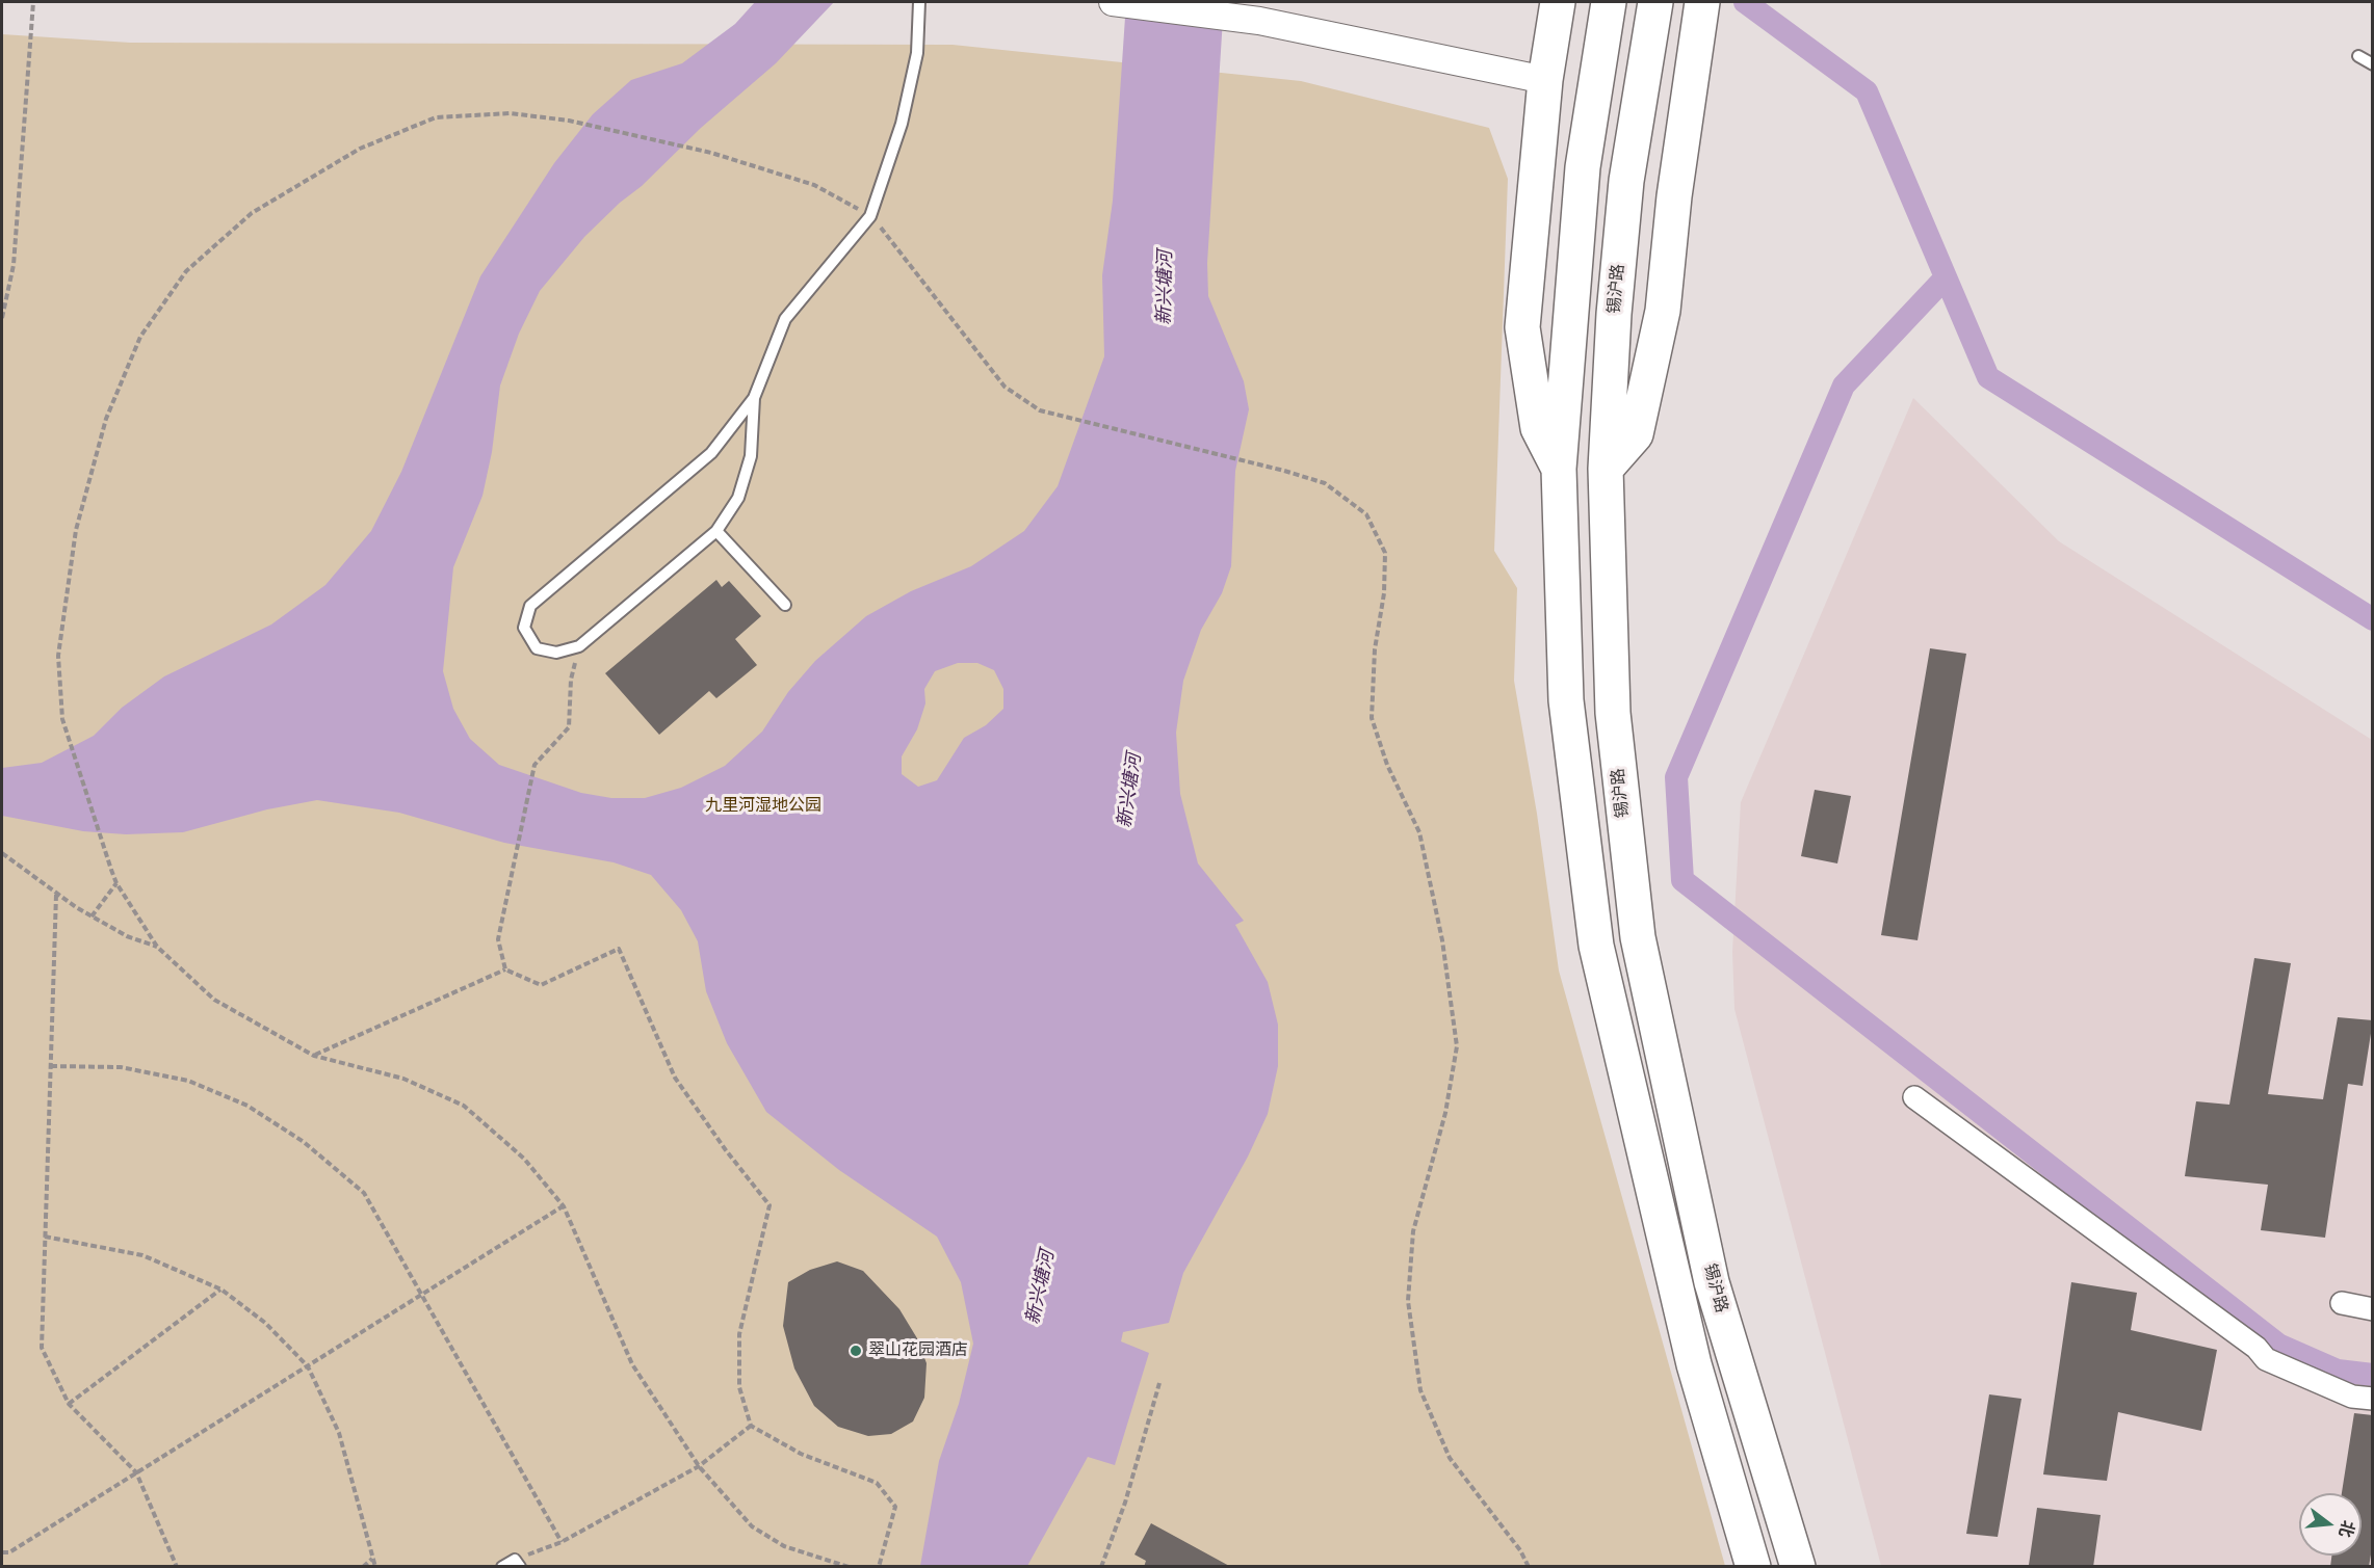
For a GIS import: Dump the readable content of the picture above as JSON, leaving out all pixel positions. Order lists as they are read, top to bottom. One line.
{"streets":{"main road":["锡沪路"]},"water":["新兴塘河"],"parks":["九里河湿地公园"],"places":["翠山花园酒店"],"north":"right"}
